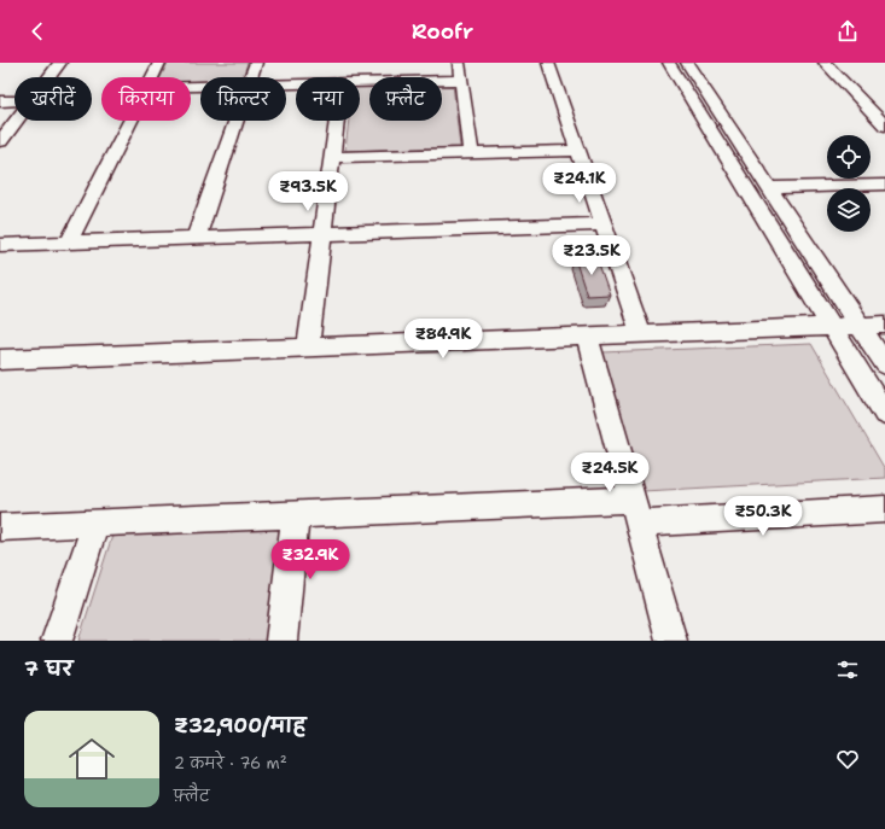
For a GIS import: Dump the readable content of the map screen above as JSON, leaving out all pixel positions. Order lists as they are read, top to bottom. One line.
{"page":{"header":"Roofr","chip":["खरीदें","किराया","फ़िल्टर","नया","फ़्लैट"],"price":["₹24.1K","₹93.5K","₹23.5K","₹84.9K","₹24.5K","₹50.3K","₹32.9K"],"heading":"7 घर","list":[{"name":"₹32,900/माह","note":"2 कमरे · 76 m² · फ़्लैट"}]}}
